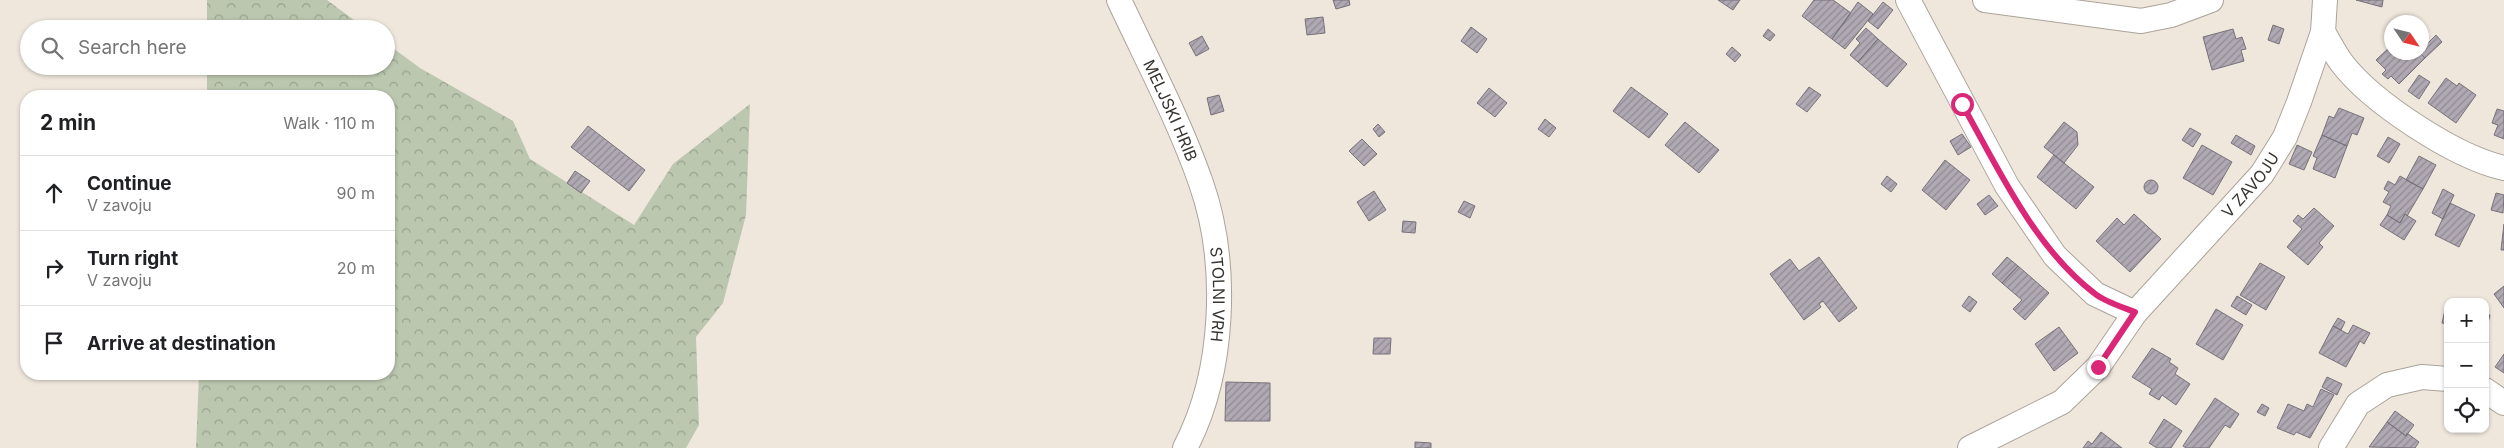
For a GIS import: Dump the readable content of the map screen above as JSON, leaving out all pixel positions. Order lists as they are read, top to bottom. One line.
{"streets":{"street":["MELJSKI HRIB","V ZAVOJU","STOLNI VRH"]},"crossings":[["MELJSKI HRIB","STOLNI VRH"]],"north":"bottom right","page":{"search":"Search here","heading":["2 min","Walk · 110 m"],"list":[["Continue","V zavoju","90 m"],["Turn right","V zavoju","20 m"],"Arrive at destination"],"map_buttons":["+","−"]}}
